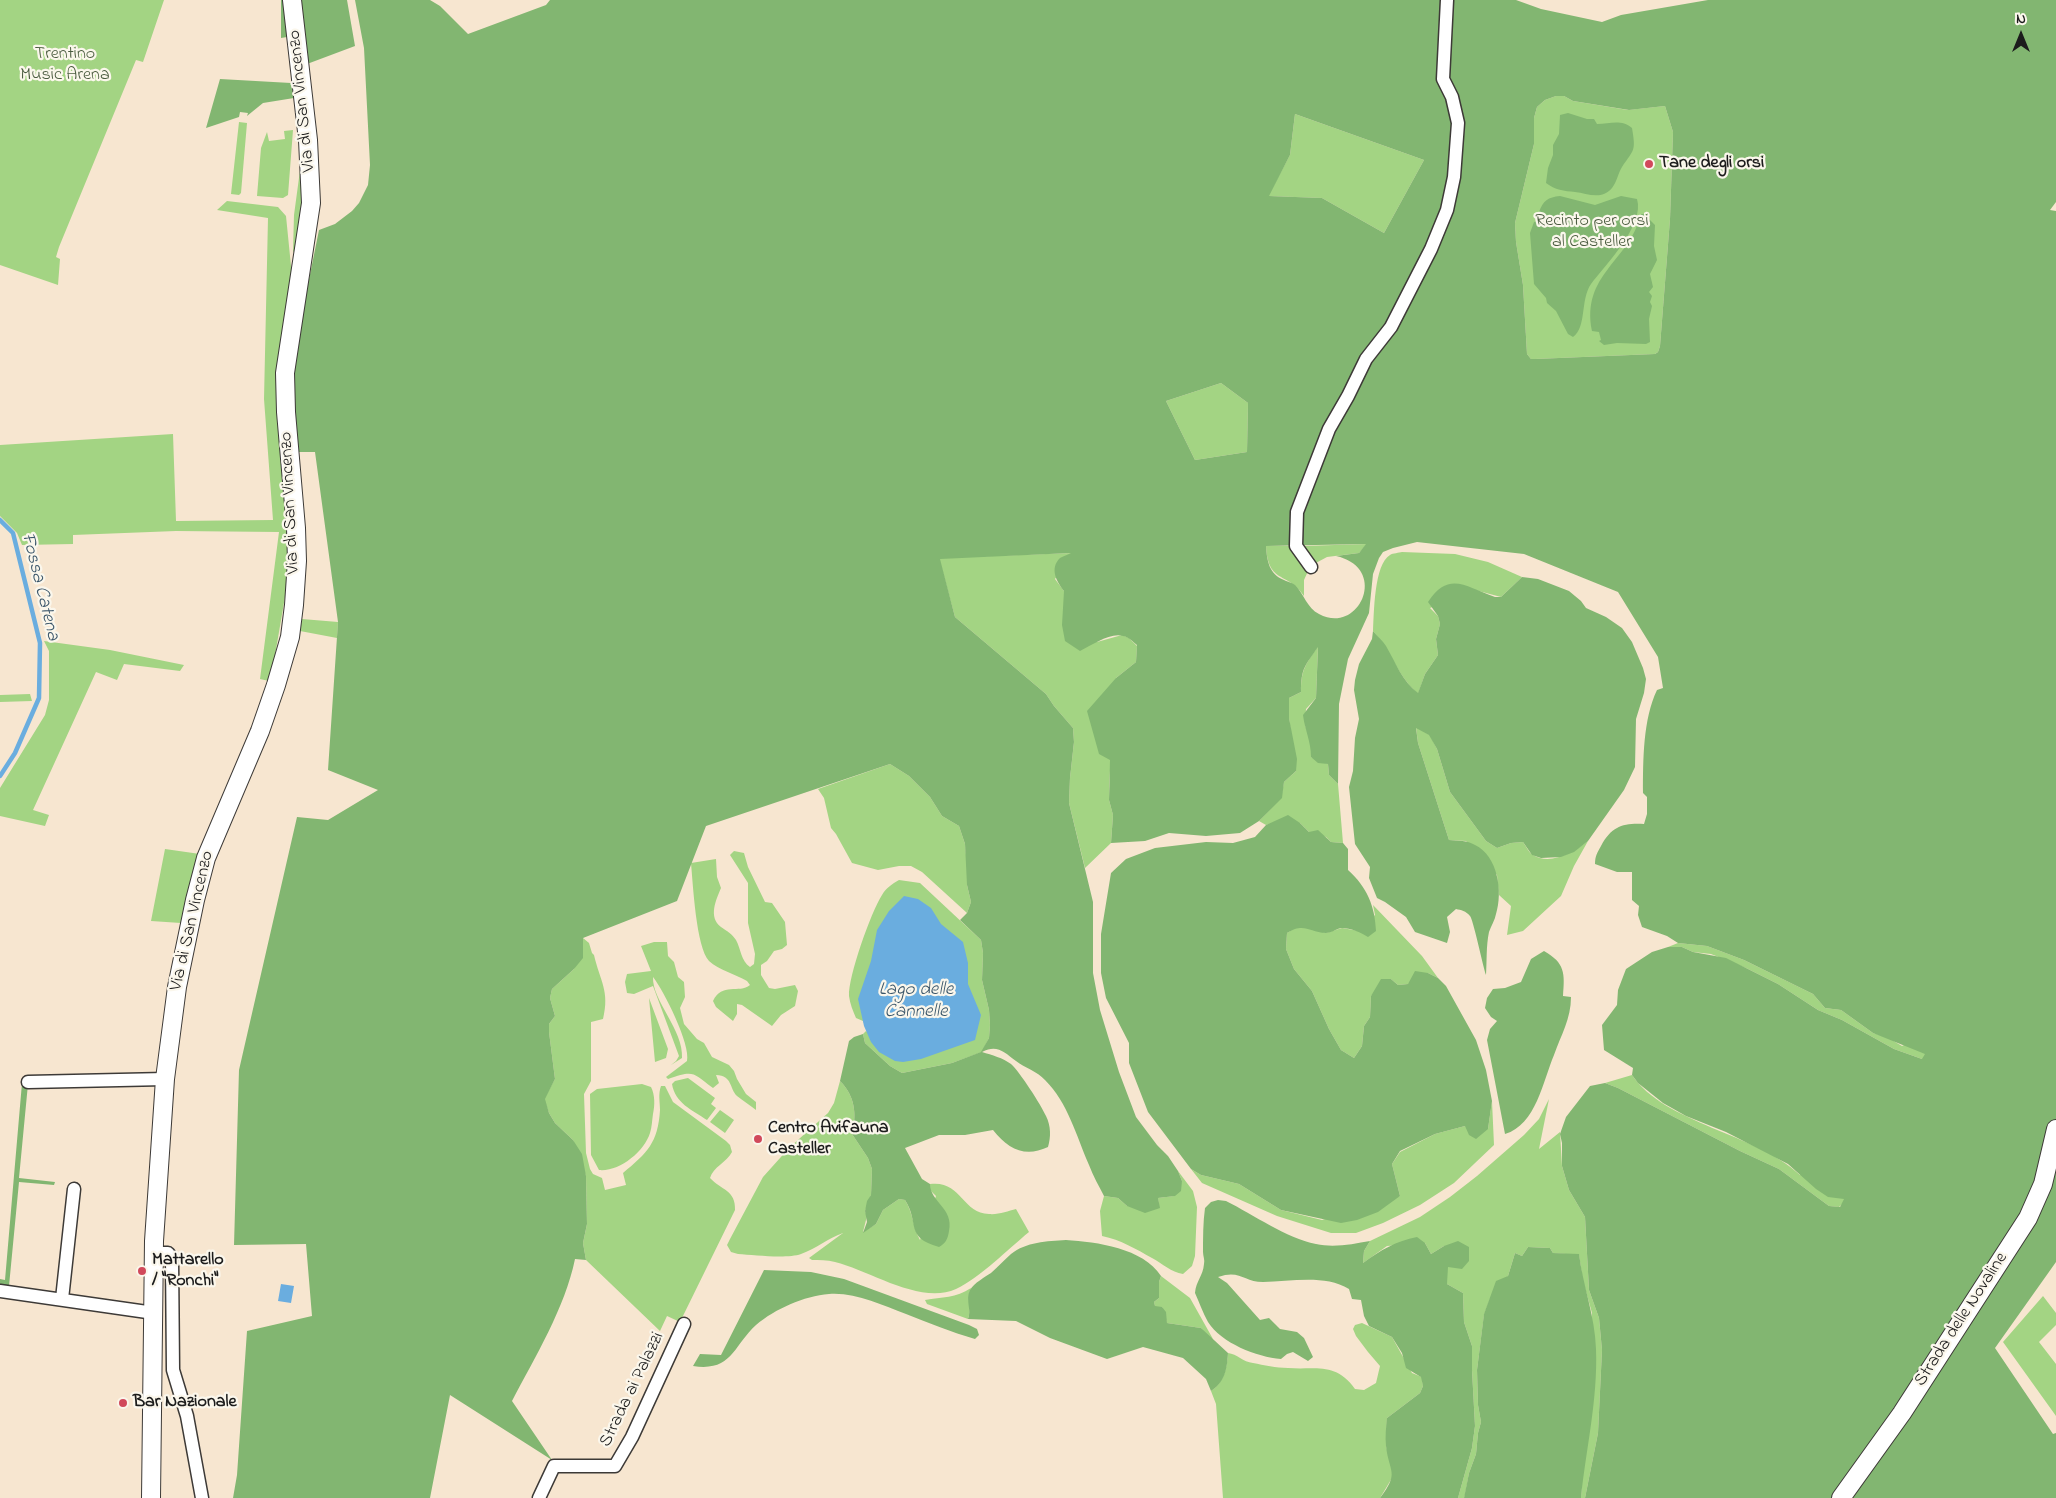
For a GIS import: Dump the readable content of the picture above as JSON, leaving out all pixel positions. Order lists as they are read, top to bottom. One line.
{"streets":{"main road":["Via di San Vincenzo","Strada delle Novaline"],"street":["Strada ai Palazzi"]},"water":["Fossa Catena","Lago delle Cannelle"],"parks":["Trentino Music Arena","Recinto per orsi al Casteller"],"places":["Tane degli orsi","Centro Avifauna Casteller","Mattarello / \"Ronchi\"","Bar Nazionale"],"north":"top"}
